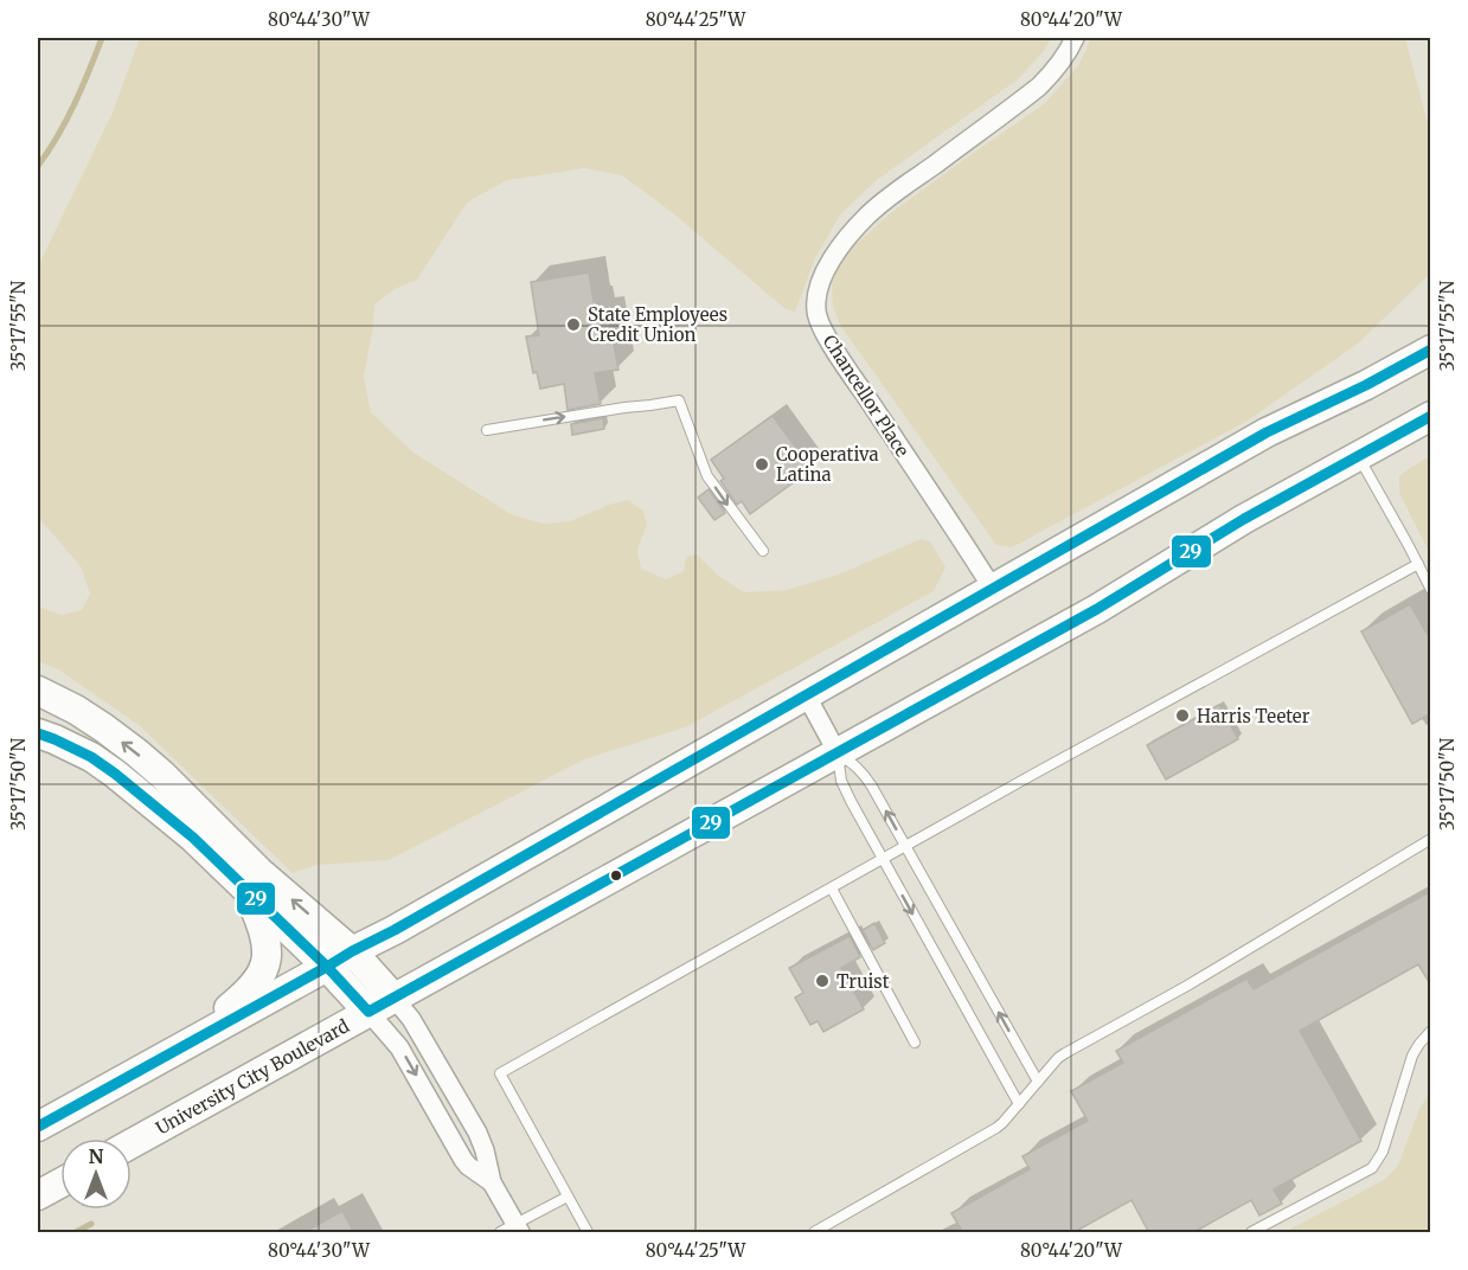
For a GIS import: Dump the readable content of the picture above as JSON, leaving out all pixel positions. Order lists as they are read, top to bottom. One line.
{"streets":{"main road":["University City Boulevard"],"street":["Chancellor Place"]},"places":["State Employees Credit Union","Cooperativa Latina","Harris Teeter","Truist"],"lines":["transit line 29"],"north":"top","coordinates":["80°44'30\"W","80°44'25\"W","80°44'20\"W","35°17'55\"N","35°17'50\"N"]}
